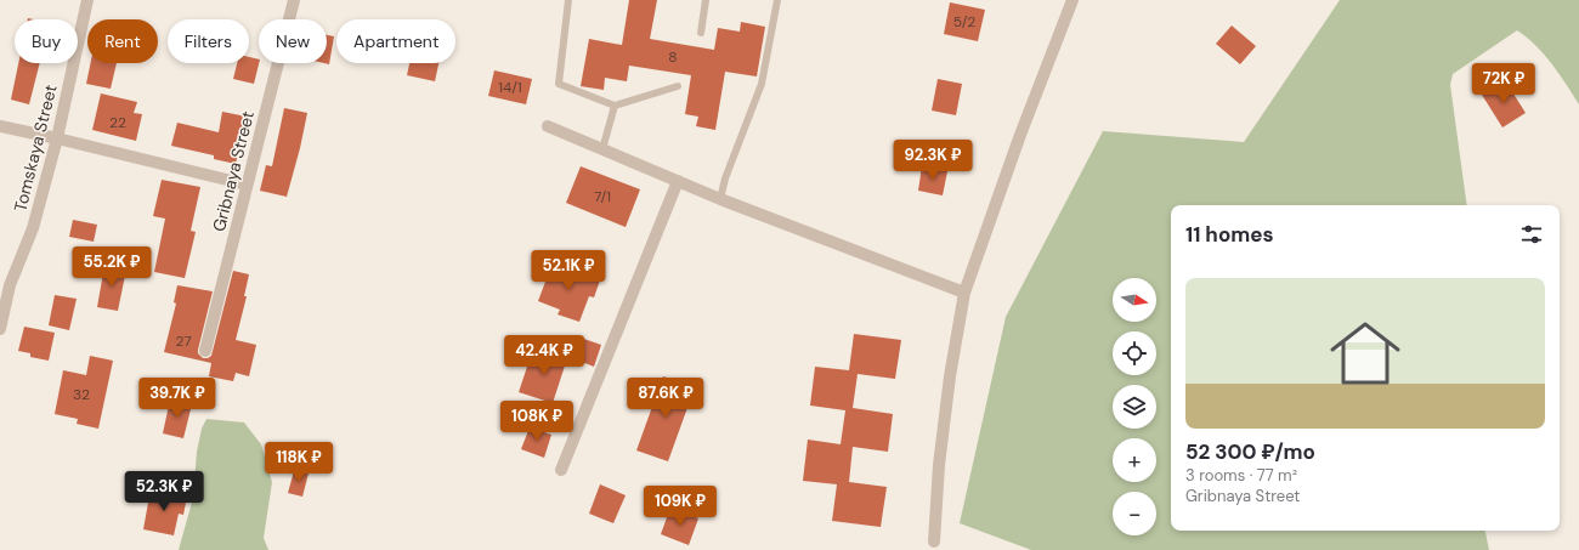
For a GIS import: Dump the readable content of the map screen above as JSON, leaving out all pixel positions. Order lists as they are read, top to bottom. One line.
{"streets":{"street":["Tomskaya Street","Gribnaya Street"]},"house_numbers":["5/2","8","14/1","22","7/1","27","32"],"north":"right","page":{"chip":["Buy","Rent","Filters","New","Apartment"],"price":["72K ₽","92.3K ₽","55.2K ₽","52.1K ₽","42.4K ₽","39.7K ₽","87.6K ₽","108K ₽","118K ₽","52.3K ₽","109K ₽"],"heading":"11 homes","list":[{"name":"52 300 ₽/mo","note":"3 rooms · 77 m² · Gribnaya Street"}],"map_buttons":["+","−"]}}
